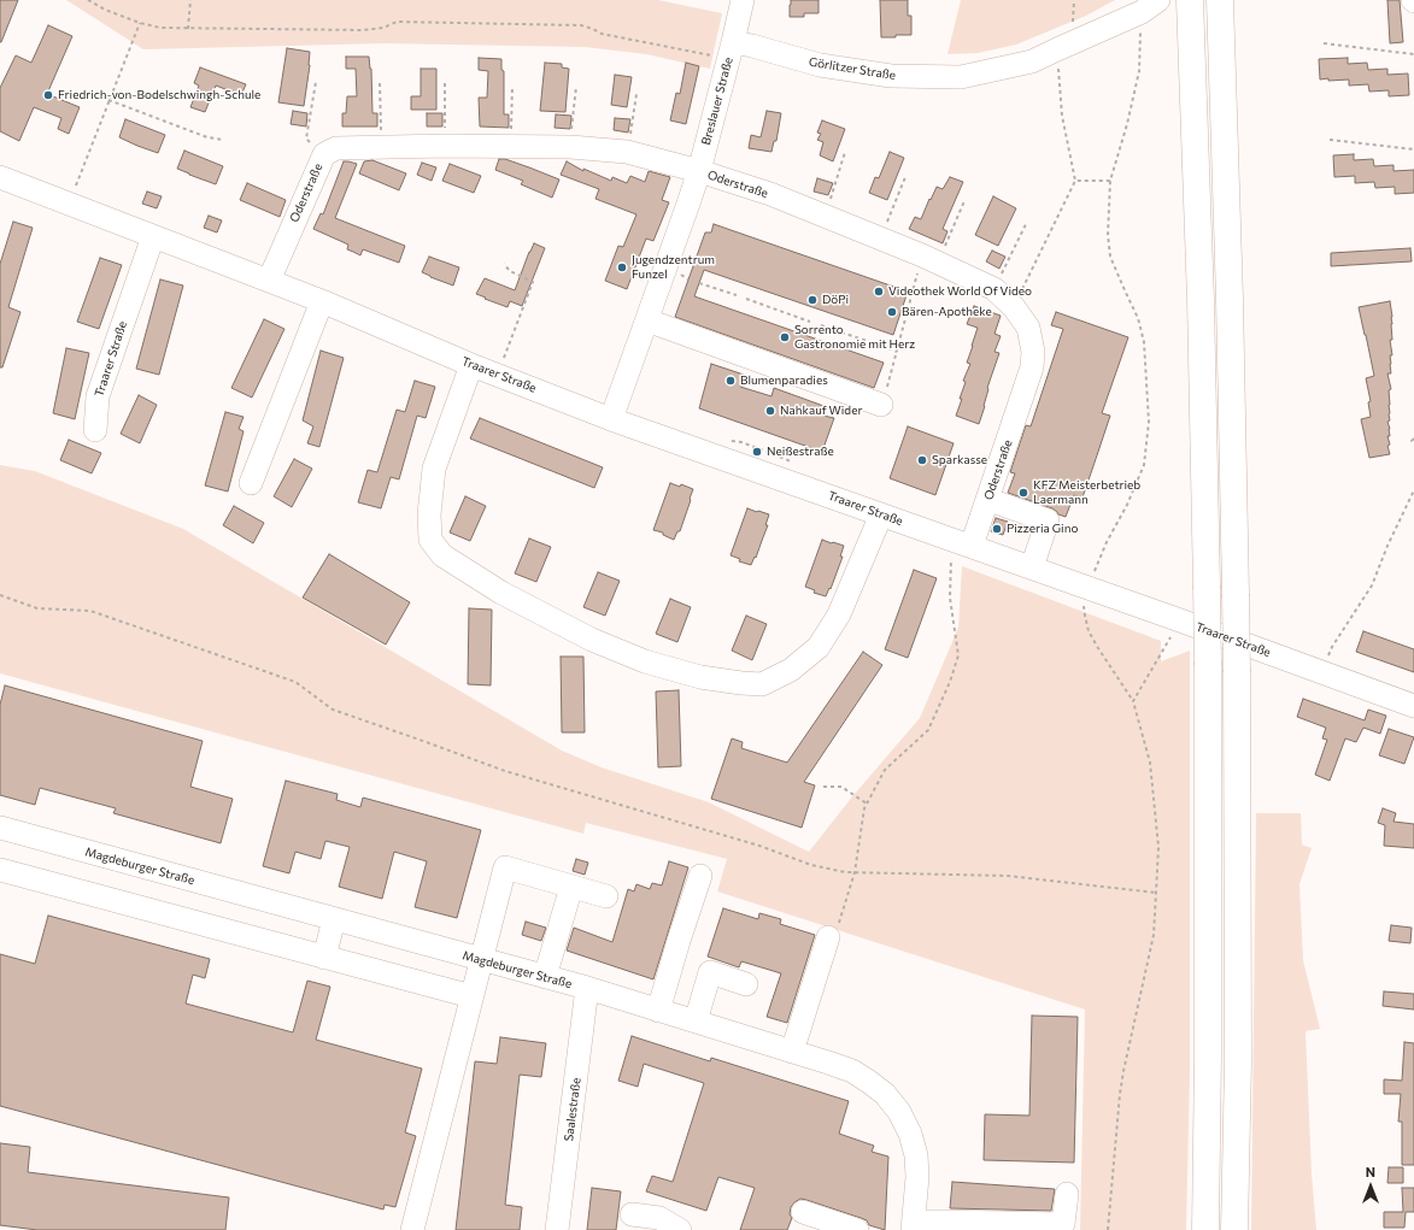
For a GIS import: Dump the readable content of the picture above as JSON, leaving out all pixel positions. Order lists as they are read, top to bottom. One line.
{"streets":{"street":["Görlitzer Straße","Breslauer Straße","Oderstraße","Traarer Straße","Magdeburger Straße","Saalestraße"]},"crossings":[["Görlitzer Straße","Breslauer Straße"],["Breslauer Straße","Oderstraße"],["Breslauer Straße","Traarer Straße"],["Oderstraße","Traarer Straße"],["Magdeburger Straße","Saalestraße"]],"places":["Friedrich-von-Bodelschwingh-Schule","Jugendzentrum Funzel","Videothek World Of Video","DöPi","Bären-Apotheke","Sorrento Gastronomie mit Herz","Blumenparadies","Nahkauf Wider","Neißestraße","Sparkasse","KFZ Meisterbetrieb Laermann","Pizzeria Gino"],"north":"top"}
